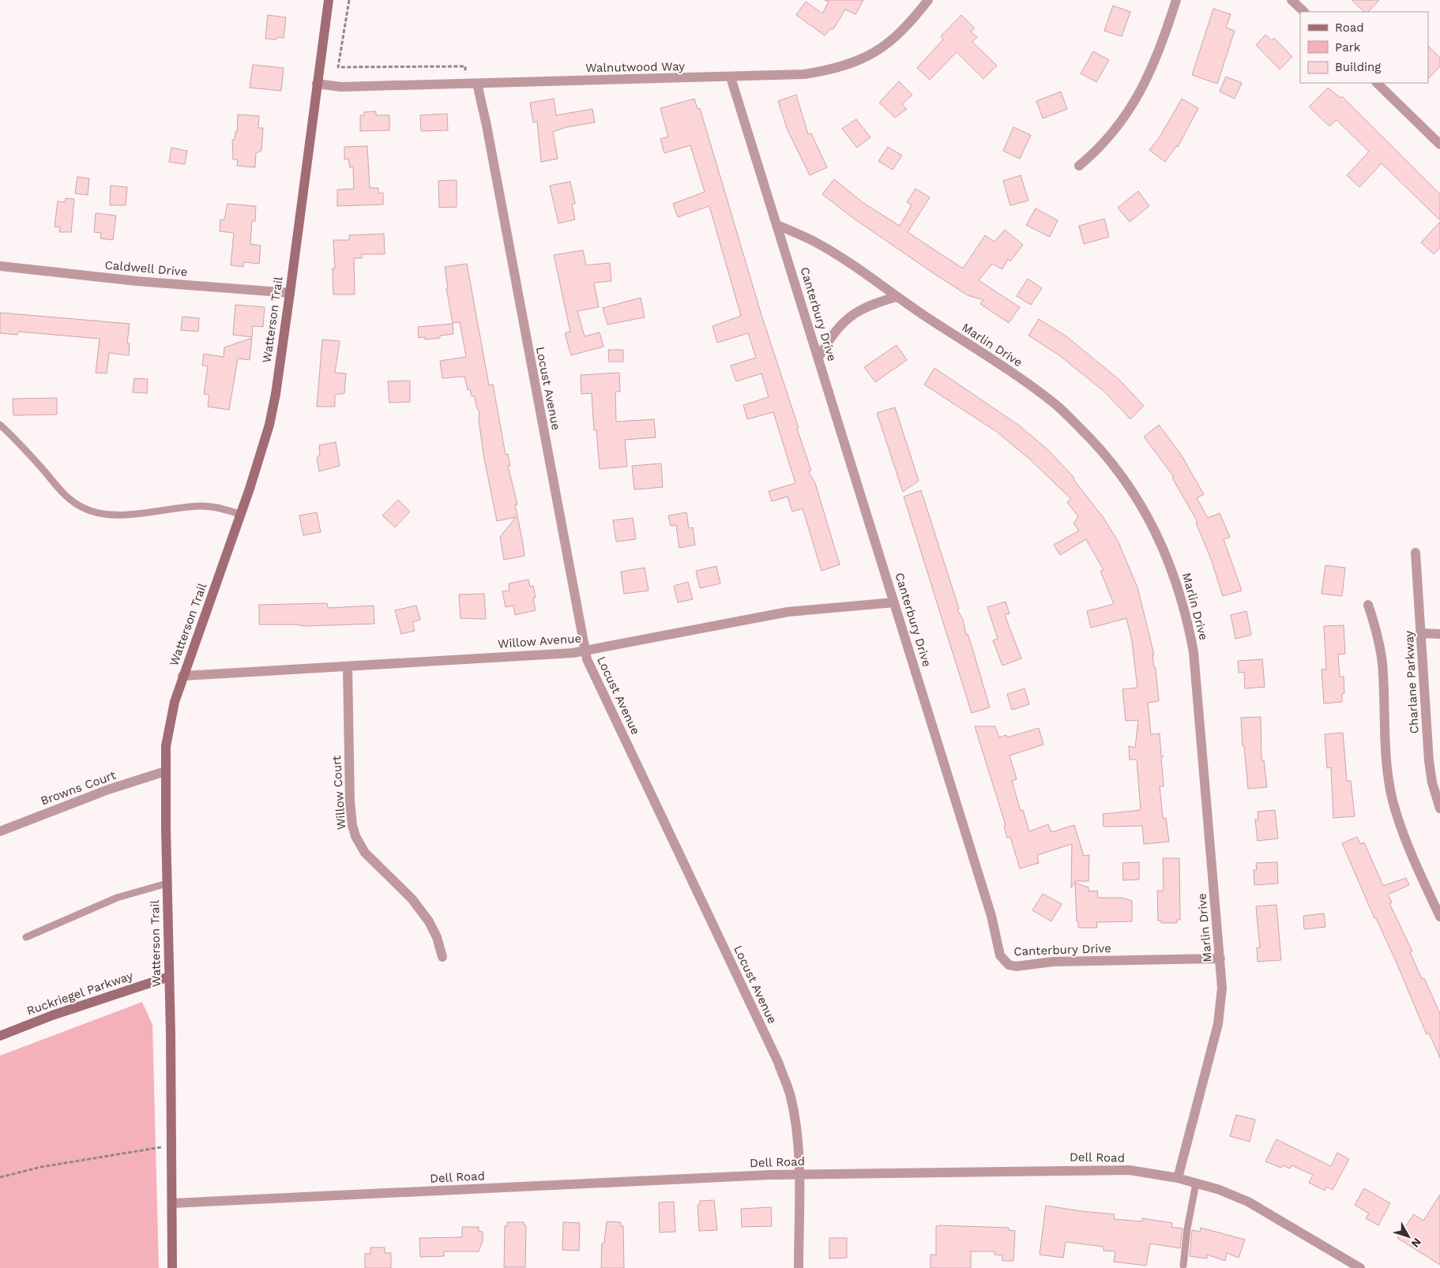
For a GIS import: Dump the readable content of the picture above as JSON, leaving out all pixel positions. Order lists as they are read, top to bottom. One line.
{"streets":{"main road":["Watterson Trail","Ruckriegel Parkway"],"street":["Walnutwood Way","Caldwell Drive","Canterbury Drive","Marlin Drive","Locust Avenue","Willow Avenue","Charlane Parkway","Browns Court","Willow Court","Dell Road"]},"crossings":[["Walnutwood Way","Canterbury Drive"],["Walnutwood Way","Watterson Trail"],["Walnutwood Way","Locust Avenue"],["Caldwell Drive","Watterson Trail"],["Canterbury Drive","Marlin Drive"],["Canterbury Drive","Willow Avenue"],["Watterson Trail","Willow Avenue"],["Watterson Trail","Browns Court"],["Watterson Trail","Ruckriegel Parkway"],["Watterson Trail","Dell Road"],["Marlin Drive","Dell Road"],["Locust Avenue","Willow Avenue"],["Locust Avenue","Dell Road"],["Willow Avenue","Willow Court"]],"legend":["Road","Park","Building"],"north":"bottom right"}
